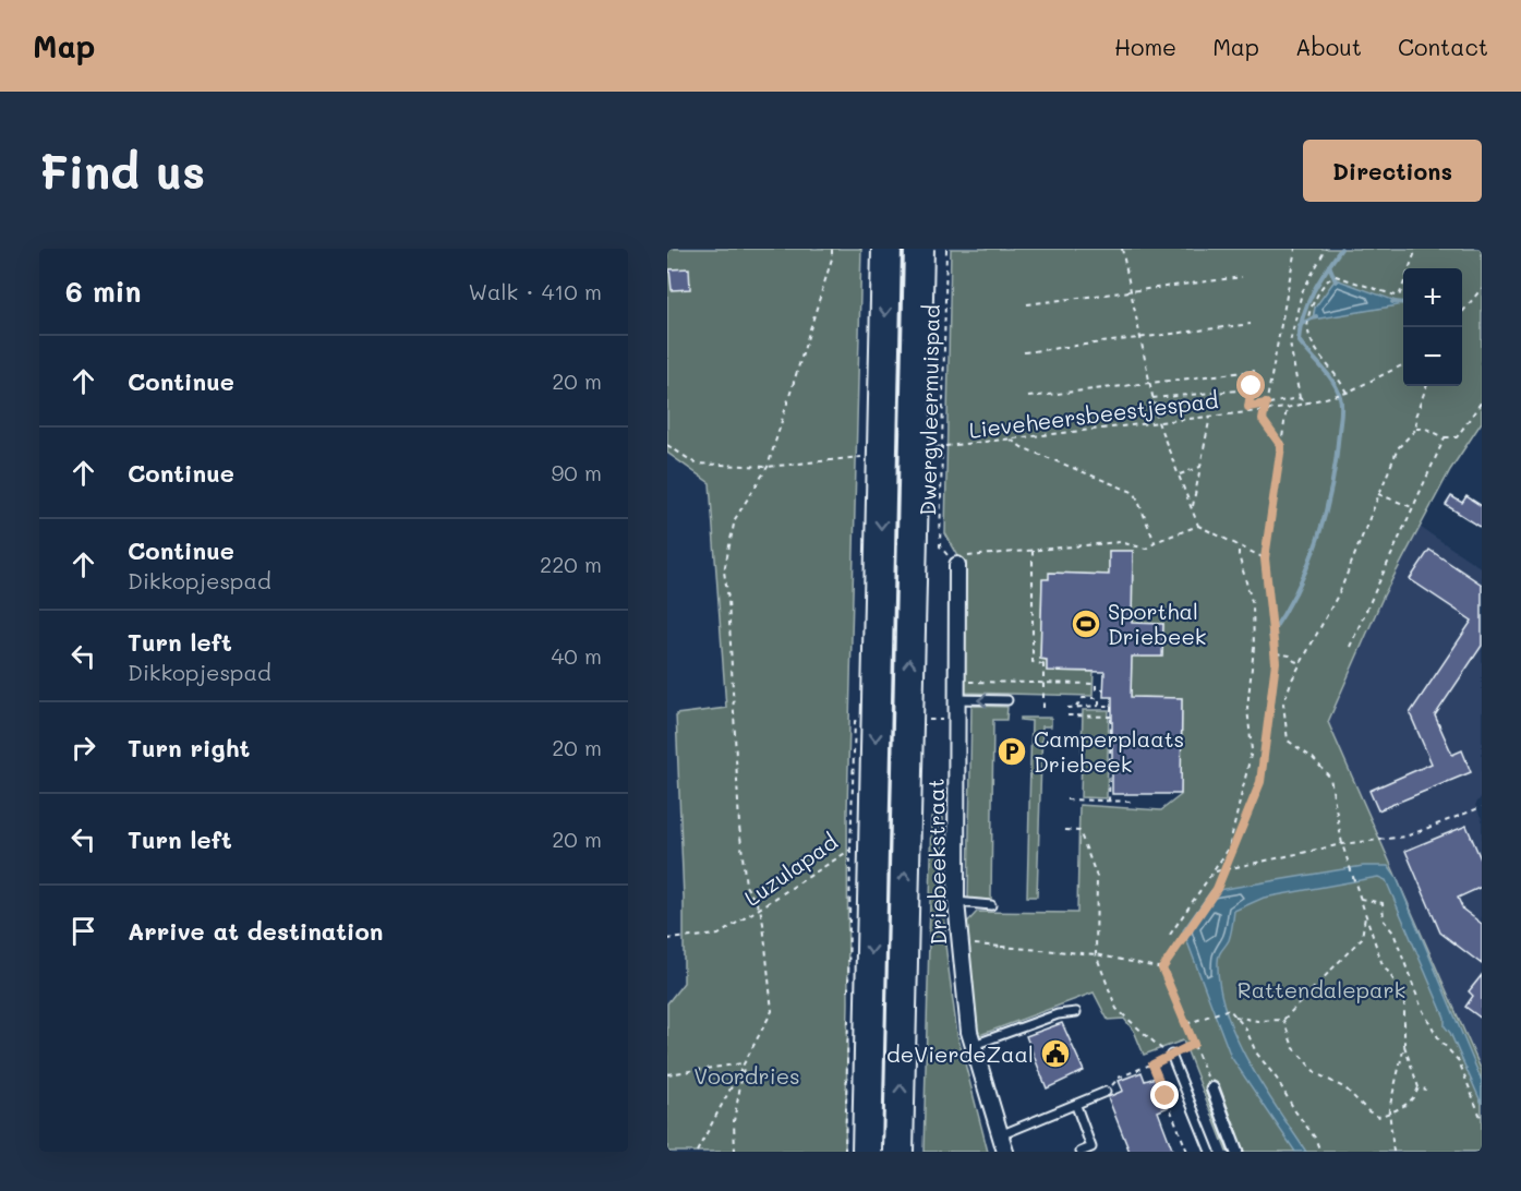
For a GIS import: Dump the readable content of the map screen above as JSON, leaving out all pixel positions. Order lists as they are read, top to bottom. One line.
{"streets":{"street":["Driebeekstraat"],"path":["Dwergvleermuispad","Lieveheersbeestjespad","Luzulapad"]},"crossings":[["Dwergvleermuispad","Lieveheersbeestjespad"],["Dwergvleermuispad","Driebeekstraat"]],"parks":["Rattendalepark","Voordries"],"places":{"sports":["Sporthal Driebeek"],"parking":["Camperplaats Driebeek"],"public building":["deVierdeZaal"]},"page":{"header":"Map","nav":["Home","Map","About","Contact"],"buttons":"Directions","title":"Find us","heading":["6 min","Walk · 410 m"],"map_buttons":["+","−"],"list":[["Continue","20 m"],["Continue","90 m"],["Continue","Dikkopjespad","220 m"],["Turn left","Dikkopjespad","40 m"],["Turn right","20 m"],["Turn left","20 m"],"Arrive at destination"]}}
